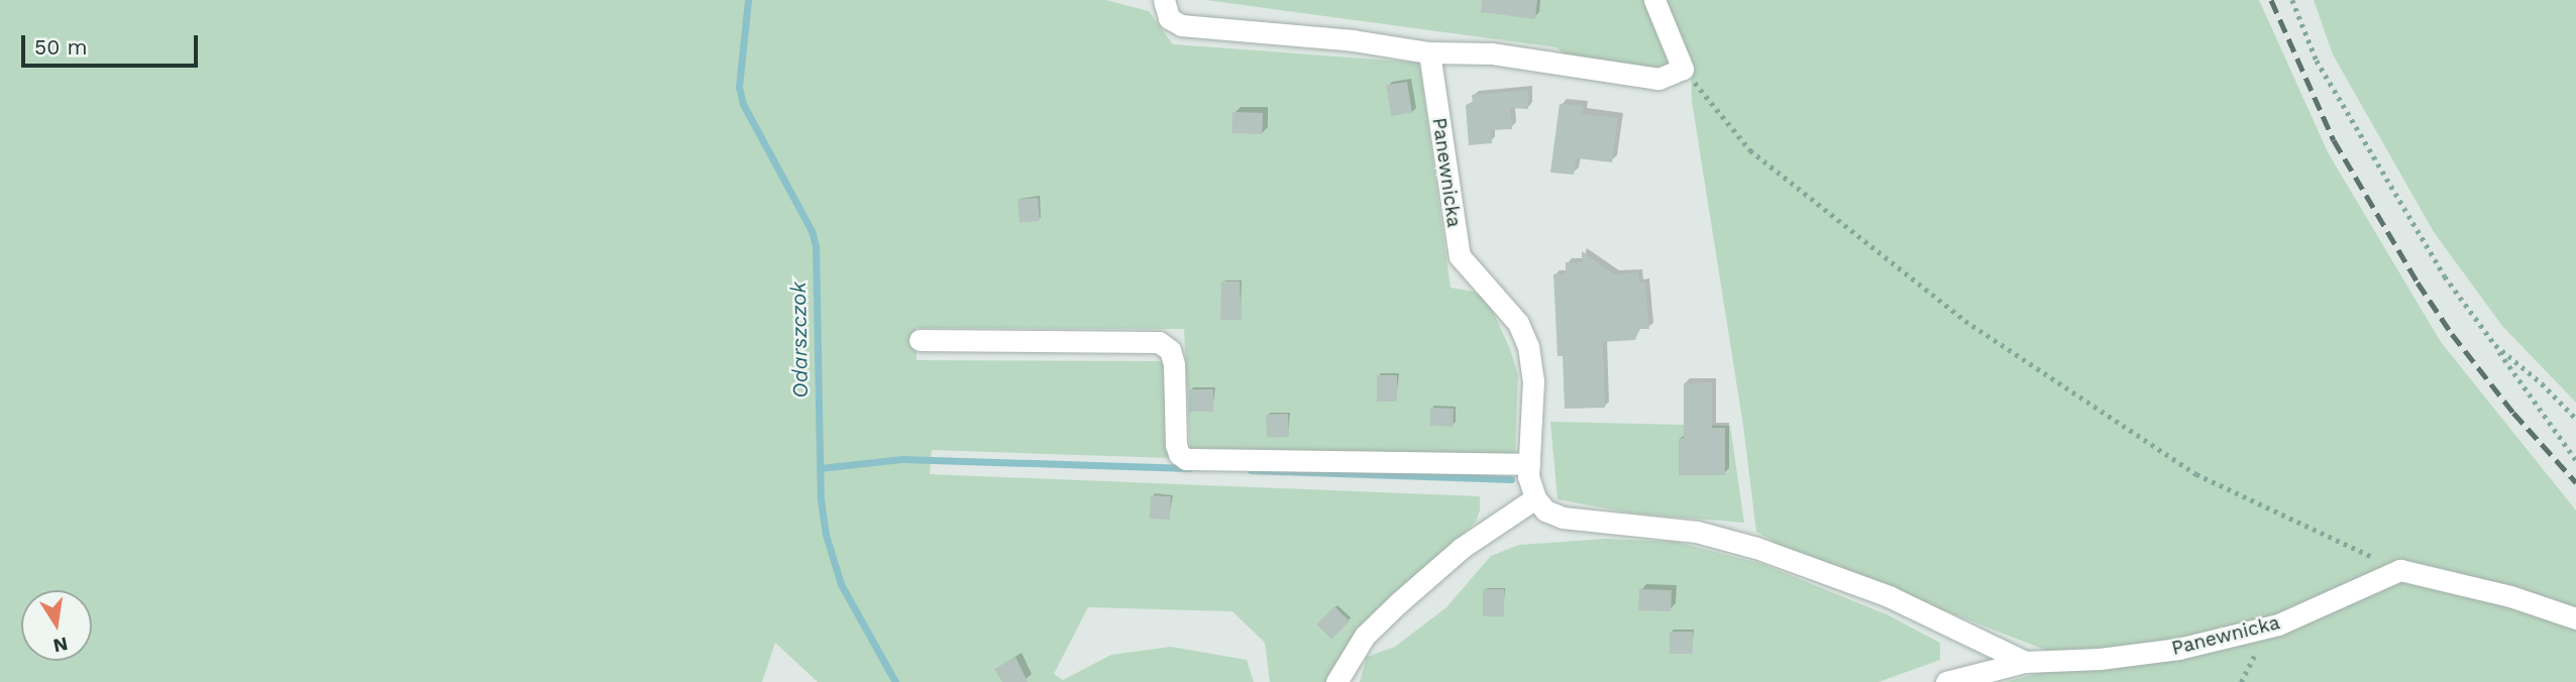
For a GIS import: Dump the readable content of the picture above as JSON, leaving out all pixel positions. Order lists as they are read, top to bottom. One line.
{"streets":{"street":["Panewnicka"]},"water":["Odarszczok"],"scale_bar":"50 m","north":"bottom"}
